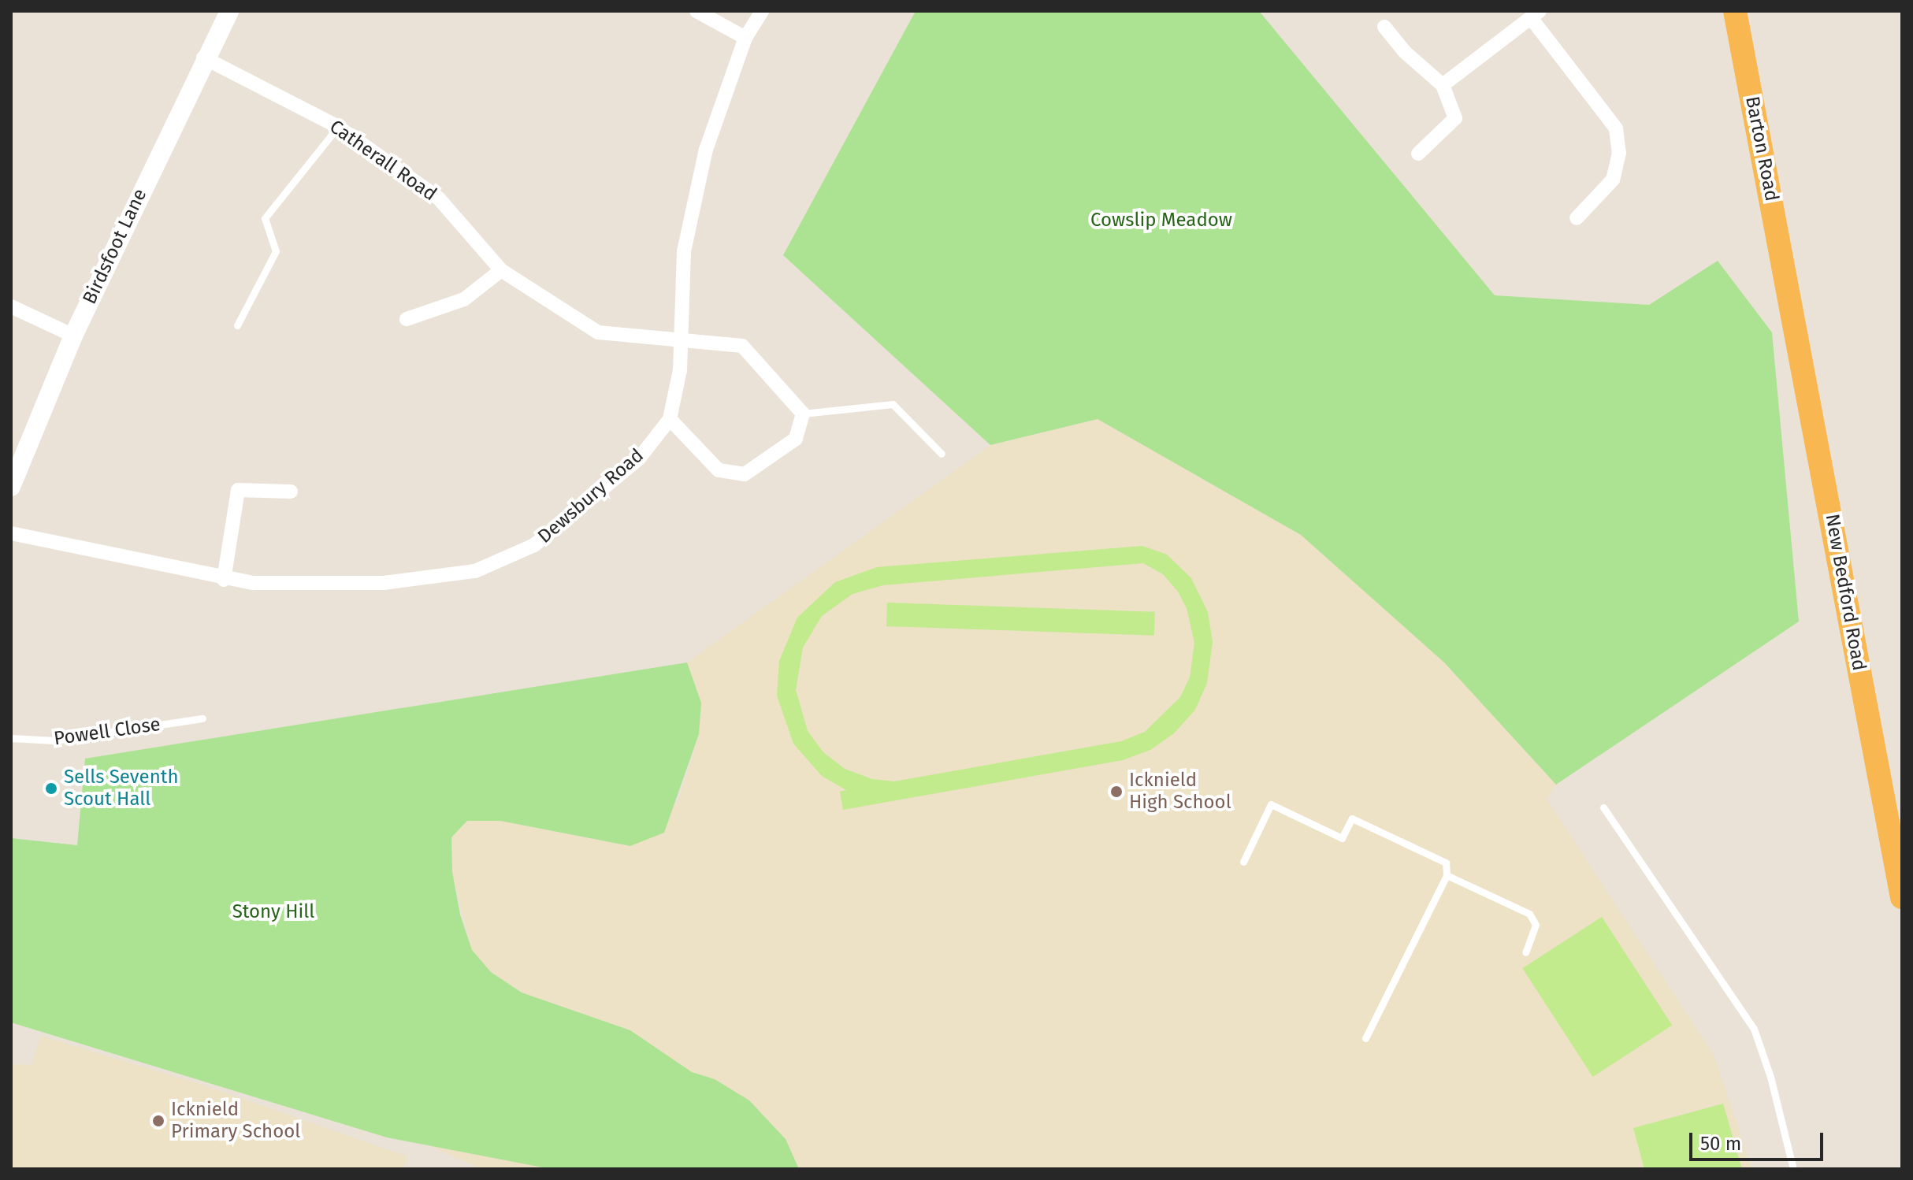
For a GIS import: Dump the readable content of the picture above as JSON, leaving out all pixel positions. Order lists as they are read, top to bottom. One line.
{"streets":{"highway":["Barton Road","New Bedford Road"],"street":["Catherall Road","Birdsfoot Lane","Dewsbury Road"],"lane":["Powell Close"]},"crossings":[["Barton Road","New Bedford Road"],["Catherall Road","Birdsfoot Lane"],["Catherall Road","Dewsbury Road"]],"parks":["Cowslip Meadow","Stony Hill"],"places":["Sells Seventh Scout Hall","Icknield High School","Icknield Primary School"],"scale_bar":"50 m"}
